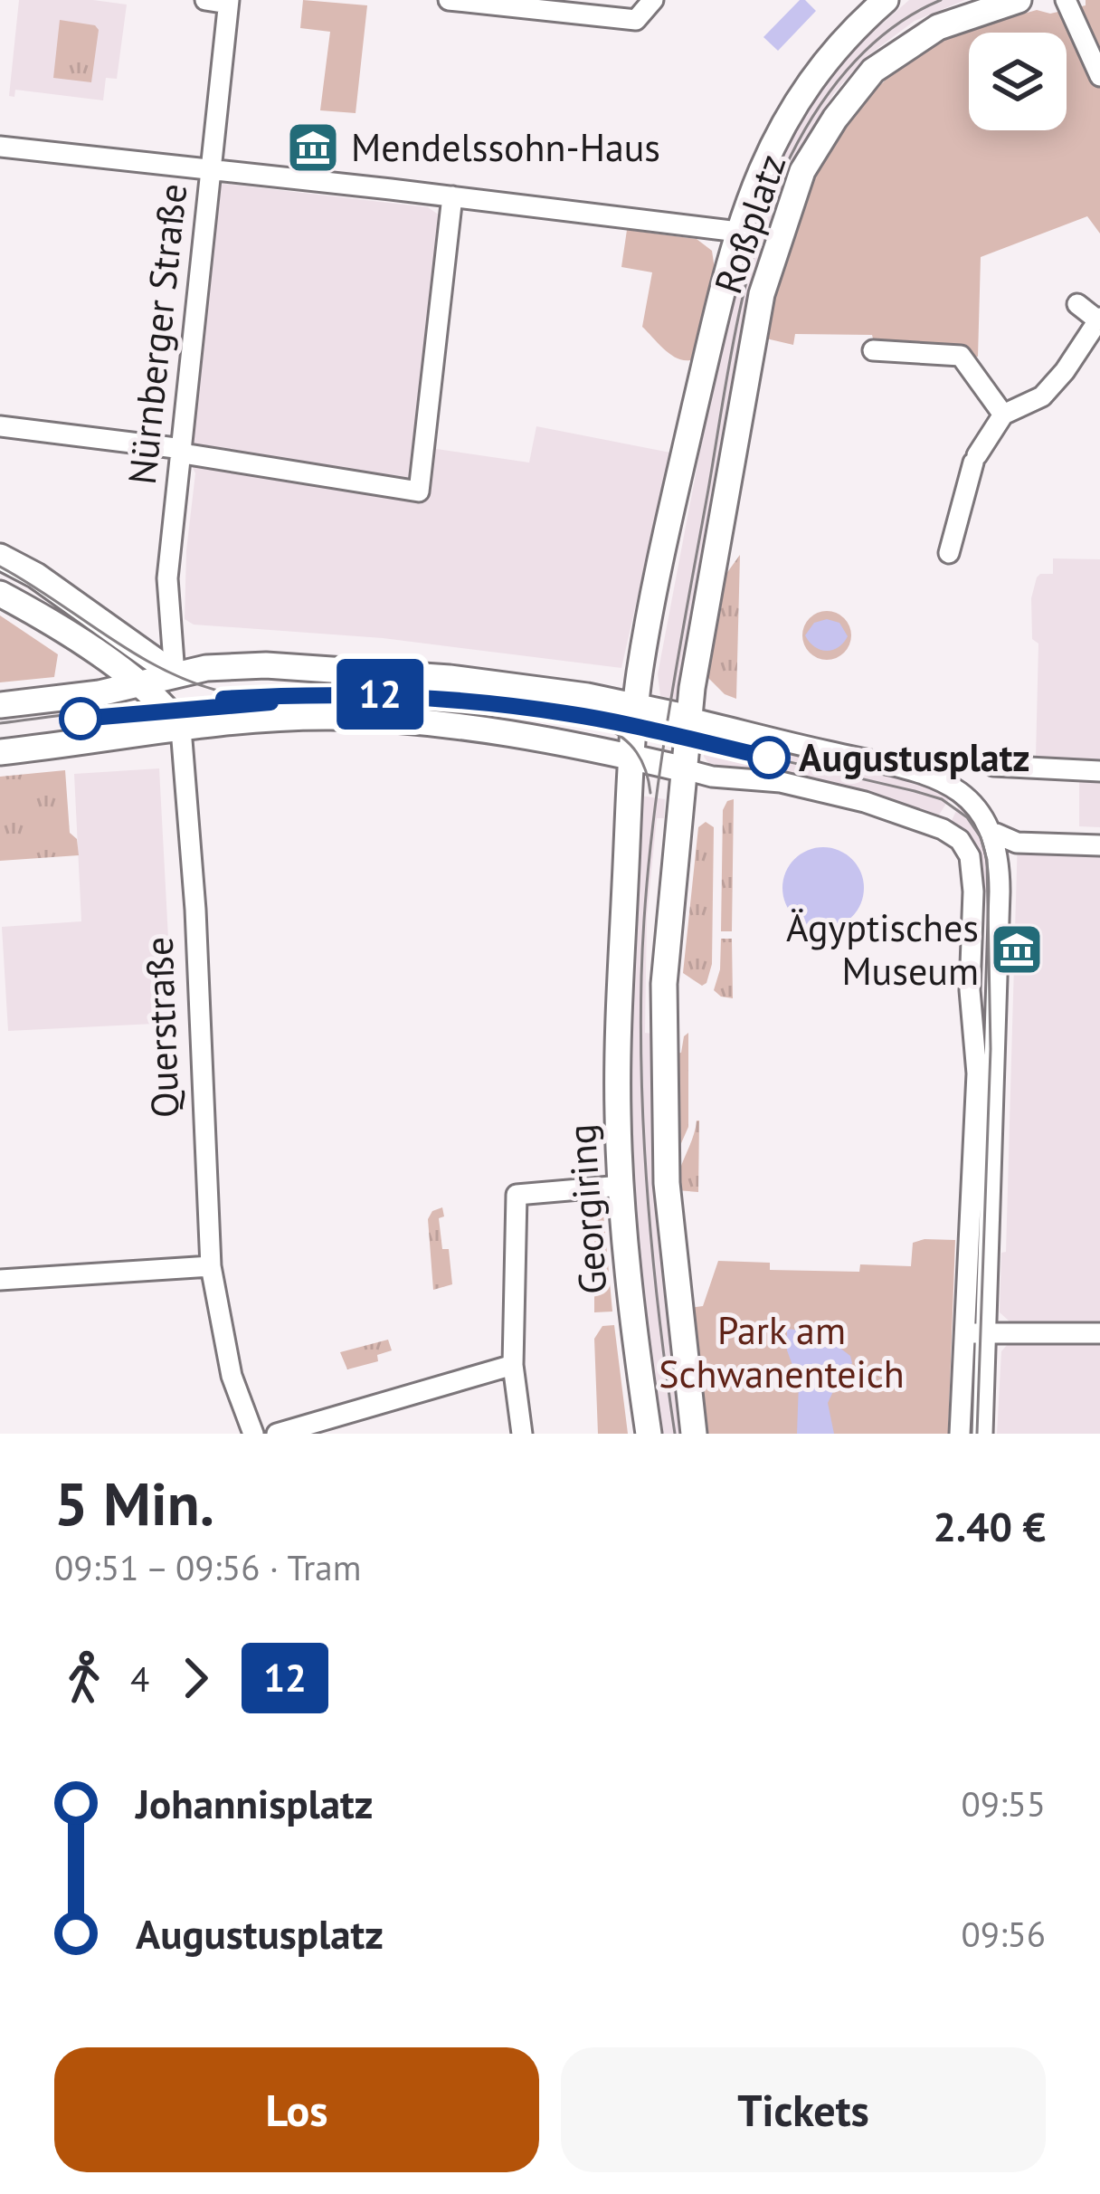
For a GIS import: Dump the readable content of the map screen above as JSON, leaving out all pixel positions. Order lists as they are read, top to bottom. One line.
{"streets":{"main road":["Roßplatz","Querstraße","Georgiring"],"street":["Nürnberger Straße"]},"crossings":[["Nürnberger Straße","Querstraße"]],"parks":["Park am Schwanenteich"],"places":{"museum":["Mendelssohn-Haus","Ägyptisches Museum"],"other":["Augustusplatz"]},"lines":["tram line 12"],"page":{"on_map":"12","heading":["5 Min.","09:51 – 09:56 · Tram","2.40 €"],"legs":["4","12"],"list":[{"name":"Johannisplatz","value":"09:55"},{"name":"Augustusplatz","value":"09:56"}],"buttons":["Los","Tickets"]}}
